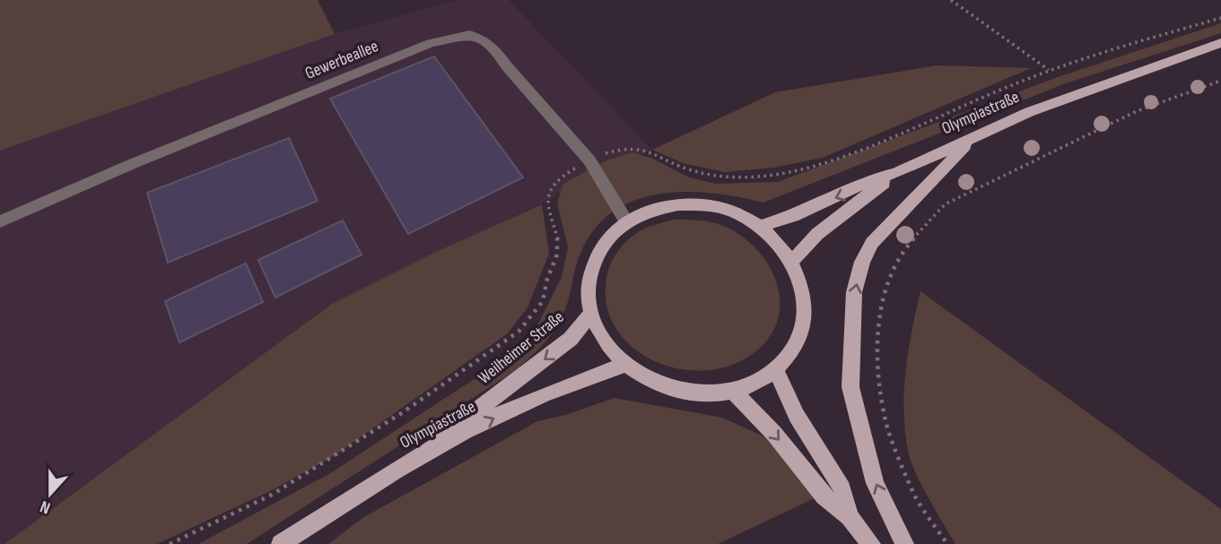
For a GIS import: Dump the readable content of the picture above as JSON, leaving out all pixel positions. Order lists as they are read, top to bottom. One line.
{"streets":{"main road":["Olympiastraße","Weilheimer Straße"],"lane":["Gewerbeallee"]},"crossings":[["Gewerbeallee","Olympiastraße"],["Gewerbeallee","Weilheimer Straße"],["Olympiastraße","Weilheimer Straße"]],"one_way":["Weilheimer Straße"],"north":"bottom"}
